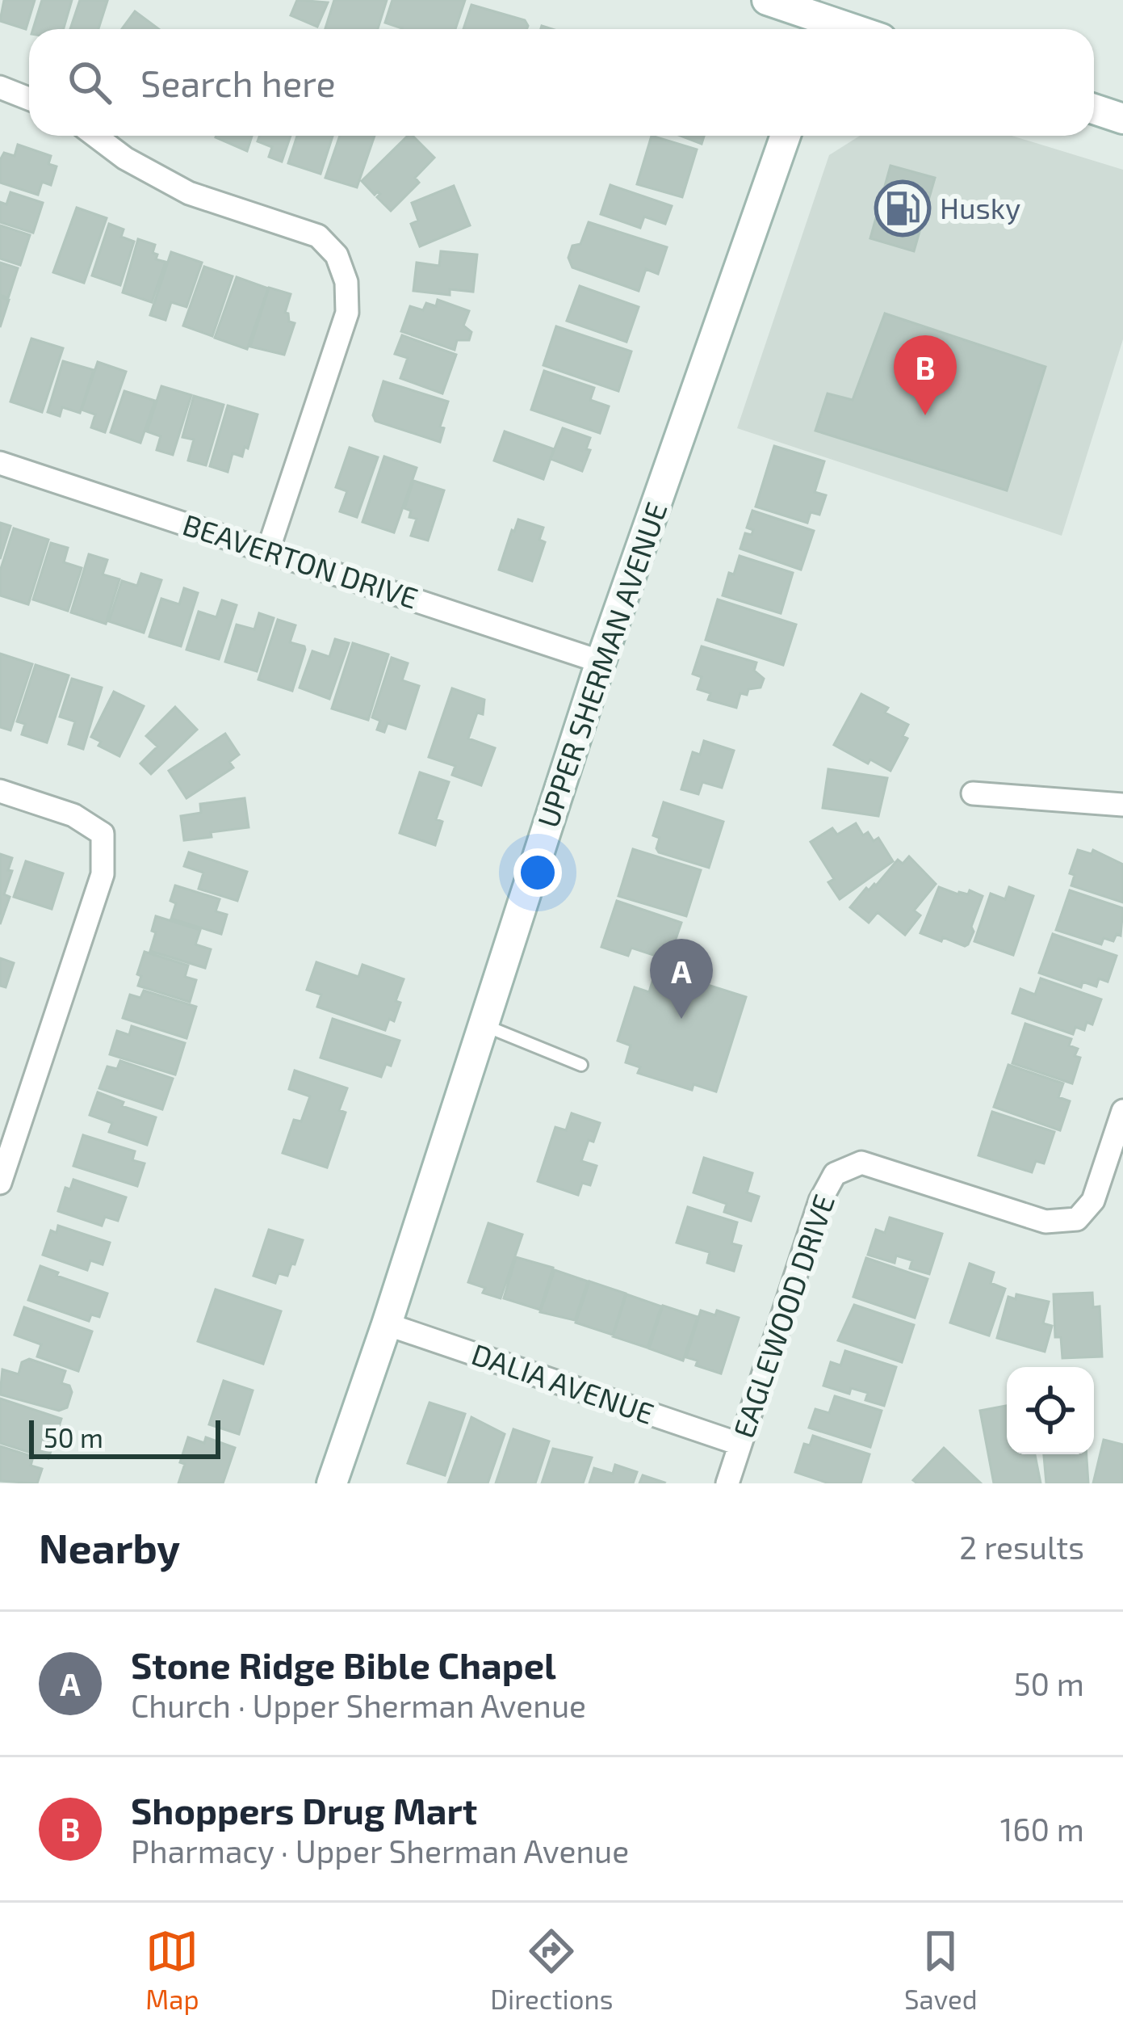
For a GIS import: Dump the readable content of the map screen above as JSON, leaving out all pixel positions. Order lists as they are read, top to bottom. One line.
{"streets":{"main road":["UPPER SHERMAN AVENUE"],"street":["BEAVERTON DRIVE","EAGLEWOOD DRIVE","DALIA AVENUE"]},"crossings":[["BEAVERTON DRIVE","UPPER SHERMAN AVENUE"],["UPPER SHERMAN AVENUE","DALIA AVENUE"],["EAGLEWOOD DRIVE","DALIA AVENUE"]],"places":{"fuel station":["Husky"]},"scale_bar":"50 m","page":{"search":"Search here","pins":["B","A"],"scale":"50 m","heading":["Nearby","2 results"],"list":[{"mark":"A","name":"Stone Ridge Bible Chapel","note":"Church · Upper Sherman Avenue","value":"50 m"},{"mark":"B","name":"Shoppers Drug Mart","note":"Pharmacy · Upper Sherman Avenue","value":"160 m"}],"nav":["Map","Directions","Saved"]}}
